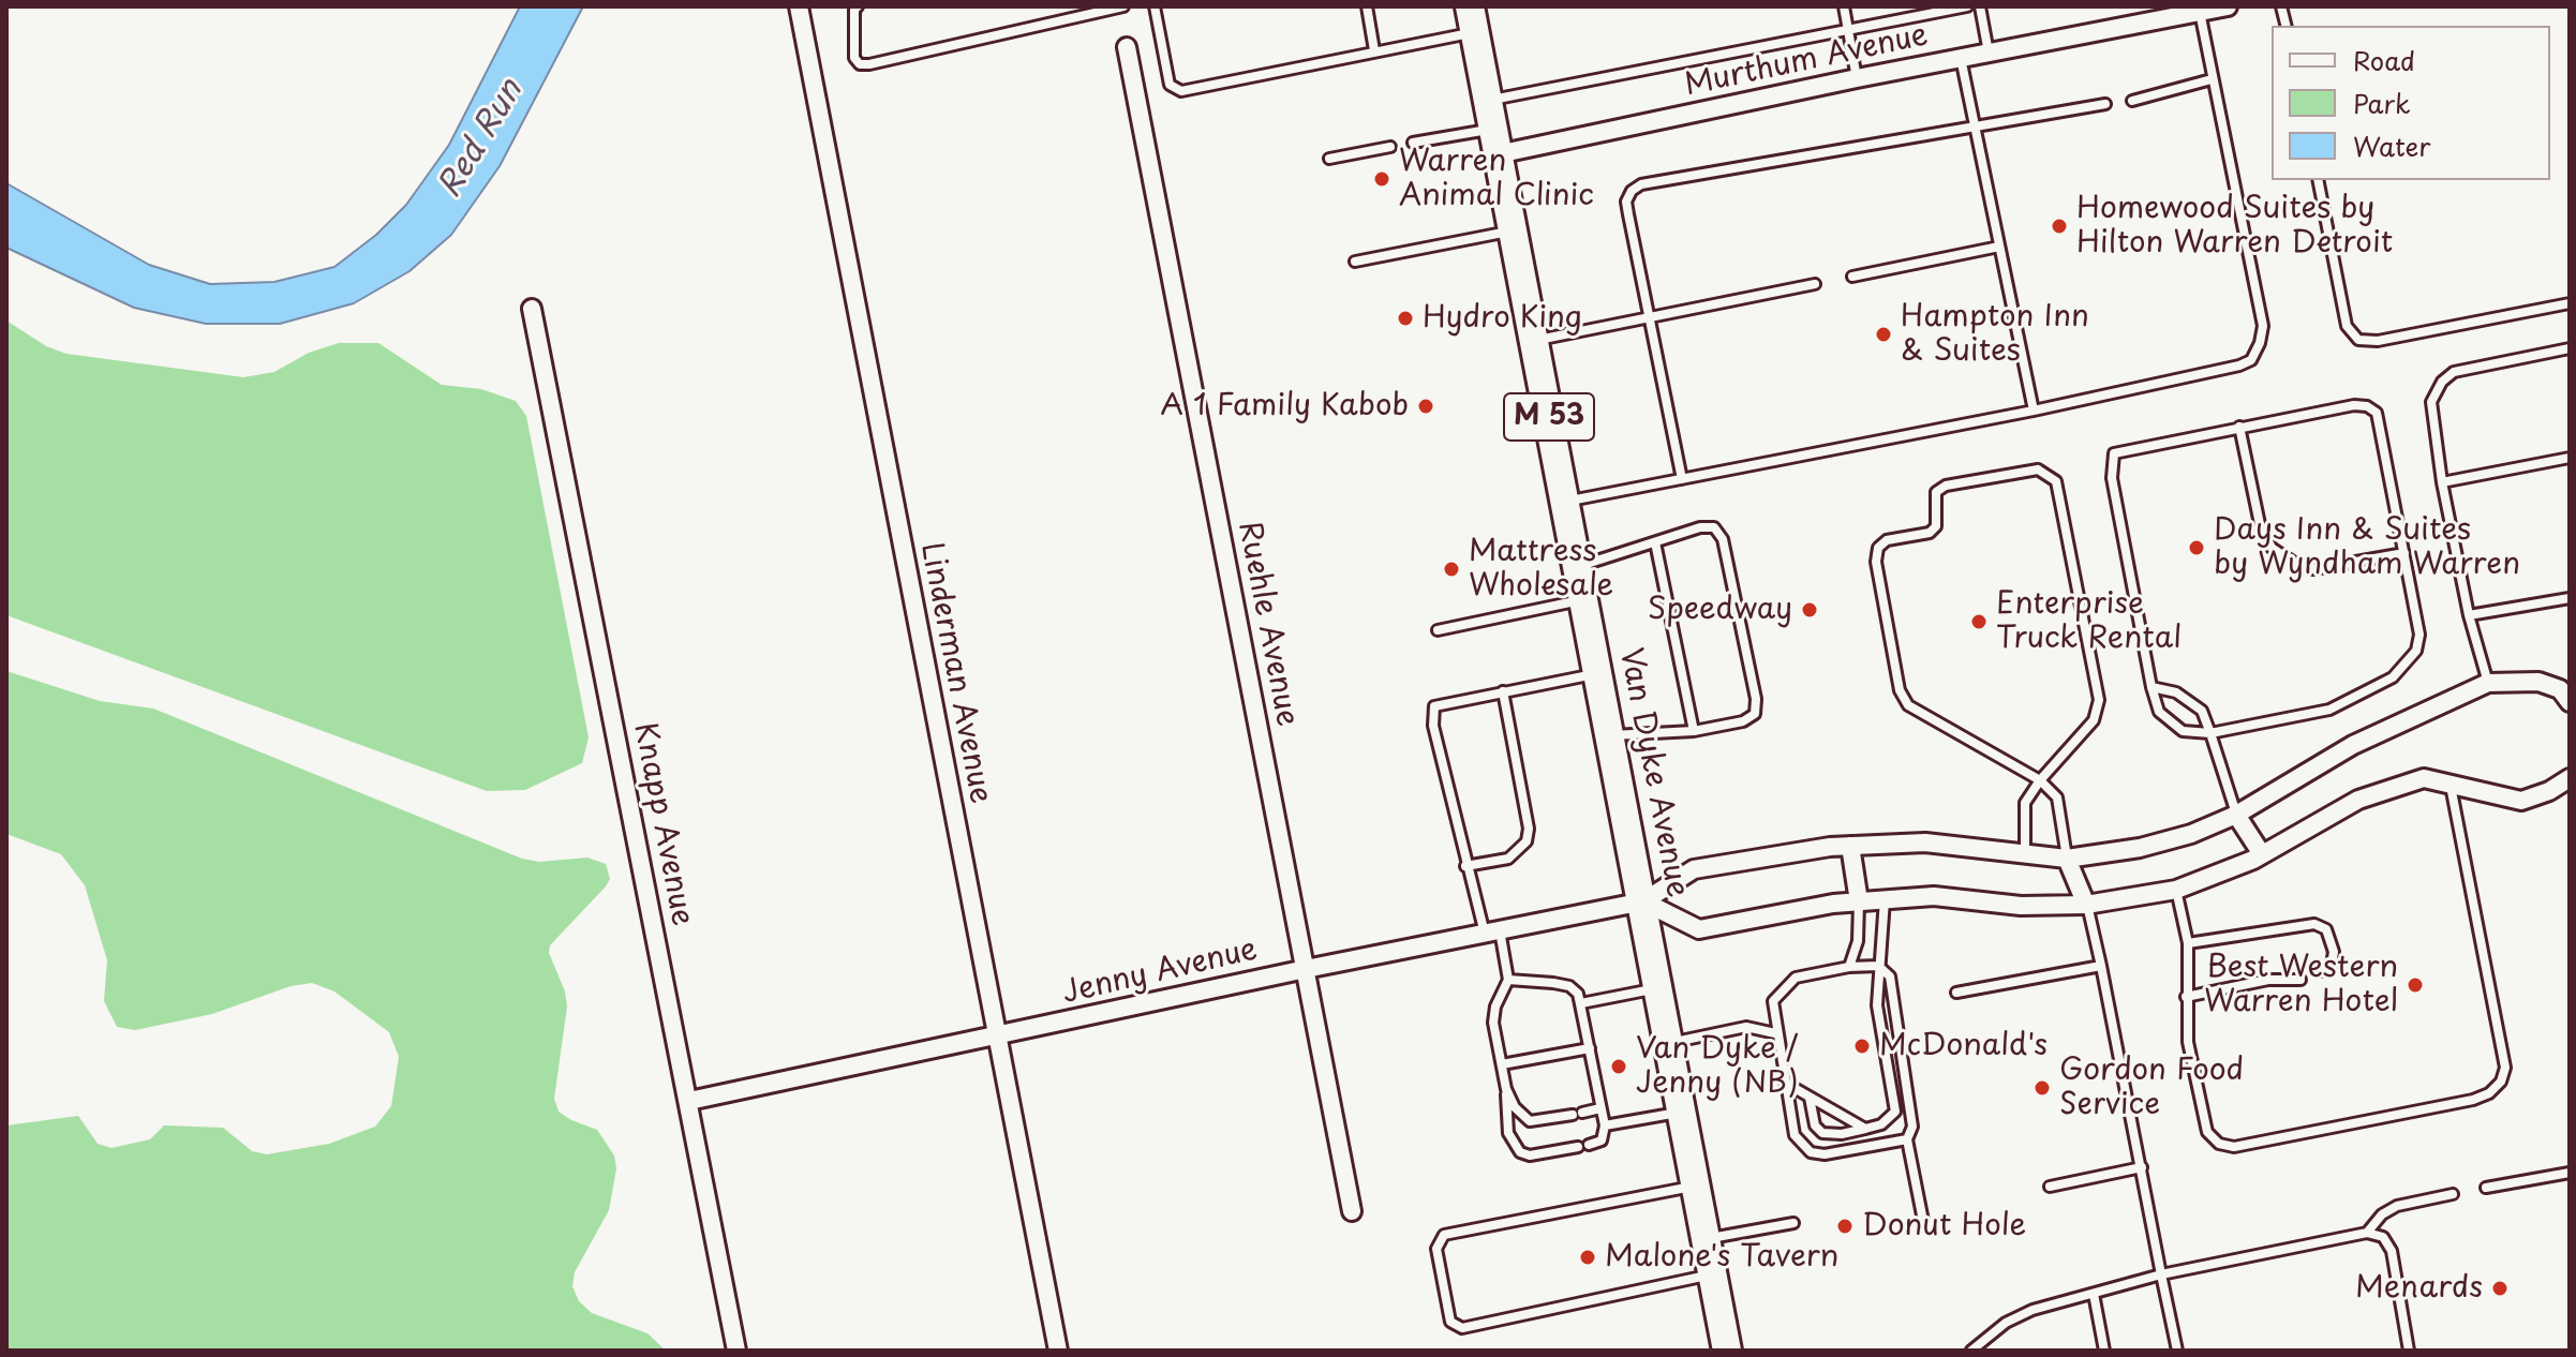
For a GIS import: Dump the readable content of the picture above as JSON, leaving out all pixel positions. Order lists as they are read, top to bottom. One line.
{"streets":{"main road":["M 53","Van Dyke Avenue"],"street":["Murthum Avenue","Ruehle Avenue","Linderman Avenue","Knapp Avenue","Jenny Avenue"]},"crossings":[["Murthum Avenue","Van Dyke Avenue"],["Ruehle Avenue","Jenny Avenue"],["Linderman Avenue","Jenny Avenue"],["Van Dyke Avenue","Jenny Avenue"],["Knapp Avenue","Jenny Avenue"]],"water":["Red Run"],"places":["Warren Animal Clinic","Homewood Suites by Hilton Warren Detroit","Hydro King","Hampton Inn & Suites","A 1 Family Kabob","Days Inn & Suites by Wyndham Warren","Mattress Wholesale","Speedway","Enterprise Truck Rental","Best Western Warren Hotel","McDonald's","Van Dyke / Jenny (NB)","Gordon Food Service","Donut Hole","Malone's Tavern","Menards"],"legend":["Road","Park","Water"]}
